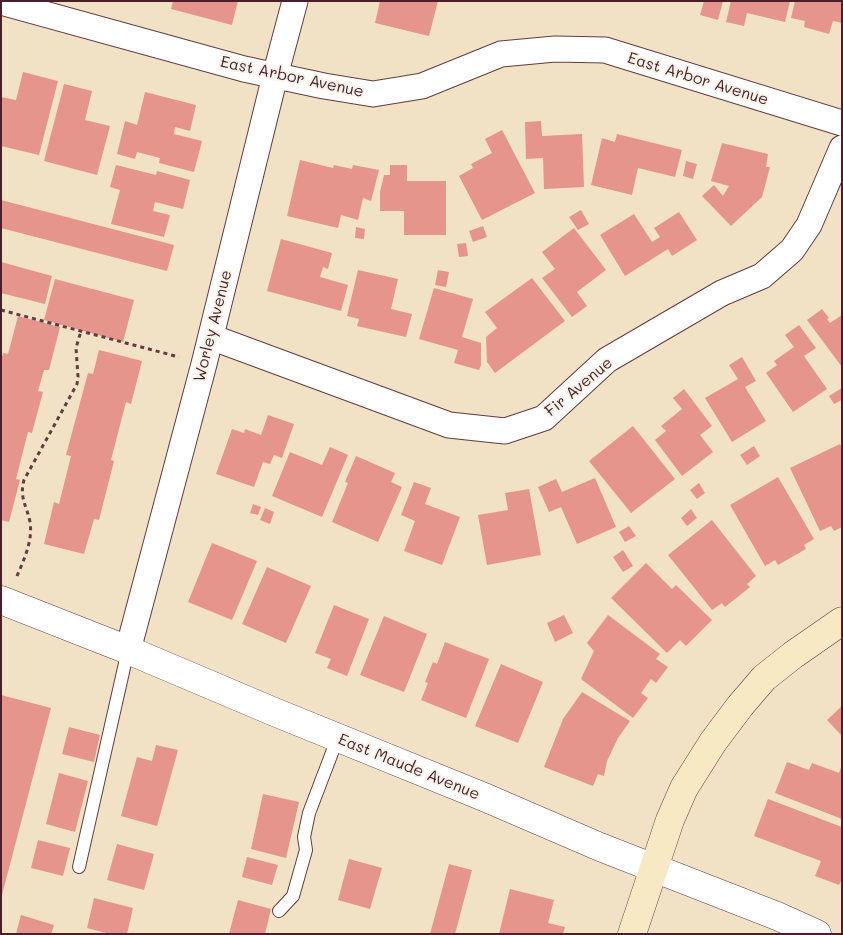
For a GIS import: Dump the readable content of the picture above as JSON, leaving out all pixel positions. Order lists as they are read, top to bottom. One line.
{"streets":{"street":["East Arbor Avenue","Worley Avenue","Fir Avenue","East Maude Avenue"]},"crossings":[["East Arbor Avenue","Worley Avenue"],["Worley Avenue","Fir Avenue"],["Worley Avenue","East Maude Avenue"]]}
